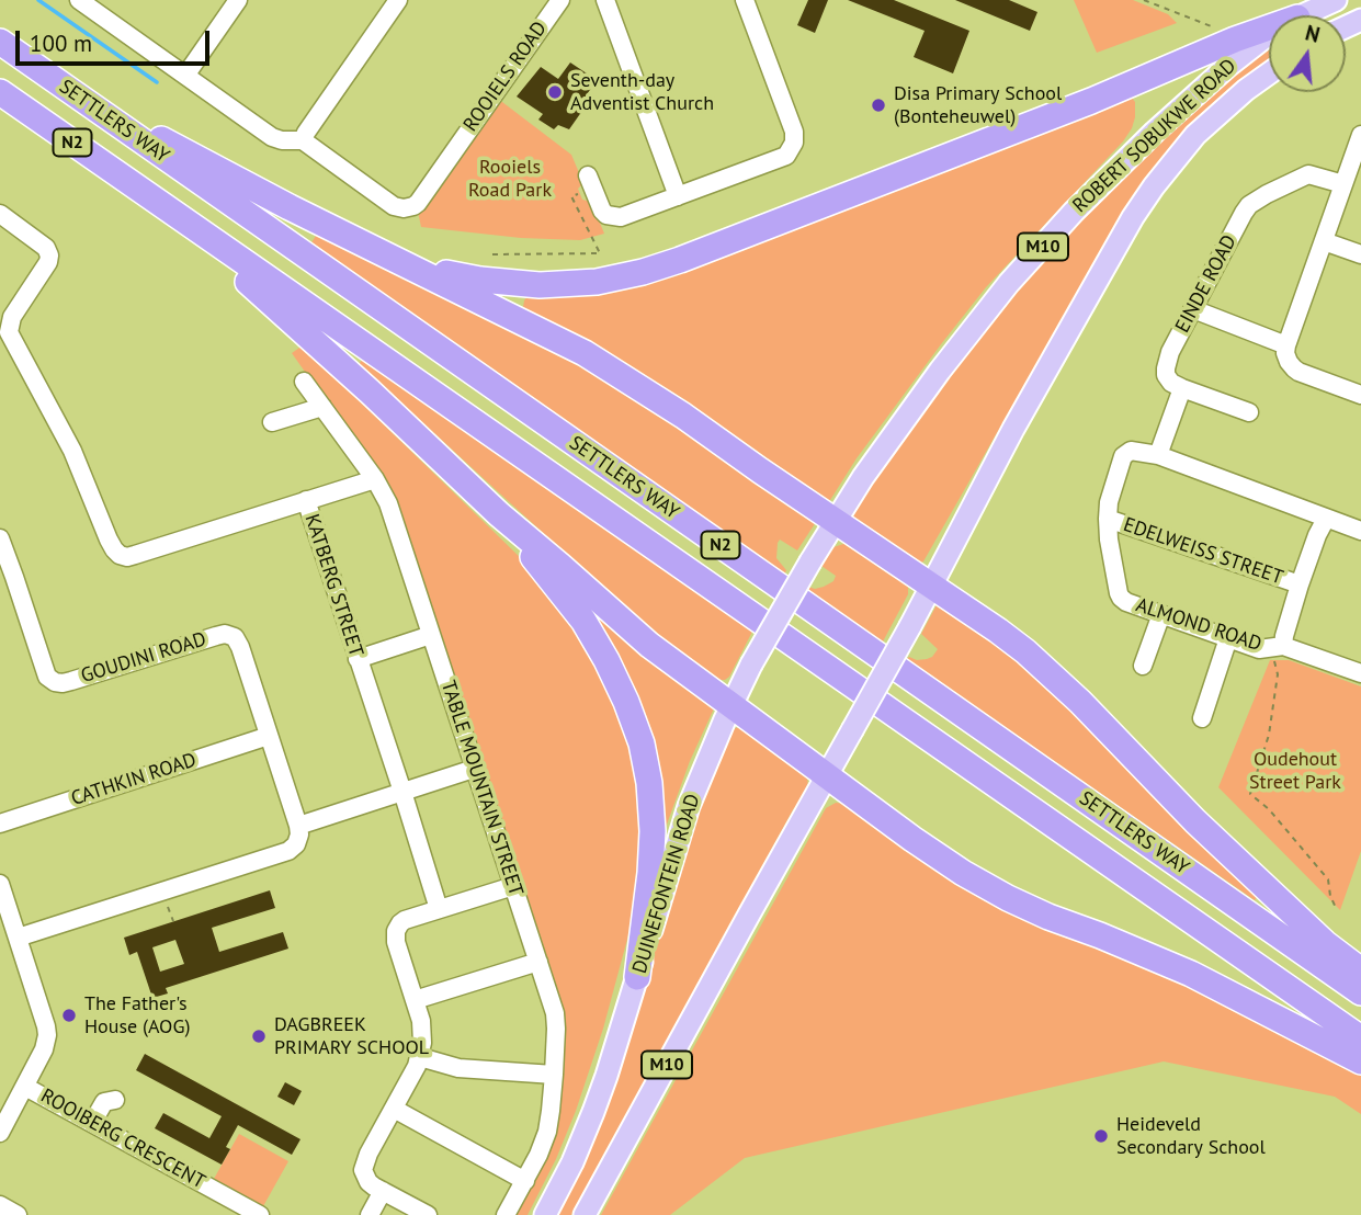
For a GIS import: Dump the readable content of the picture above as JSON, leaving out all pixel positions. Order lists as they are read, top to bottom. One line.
{"streets":{"highway":["SETTLERS WAY","N2"],"main road":["ROBERT SOBUKWE ROAD","M10","DUINEFONTEIN ROAD"],"street":["ROOIELS ROAD","EINDE ROAD","EDELWEISS STREET","KATBERG STREET","ALMOND ROAD","GOUDINI ROAD","CATHKIN ROAD","TABLE MOUNTAIN STREET","ROOIBERG CRESCENT"]},"crossings":[["ROBERT SOBUKWE ROAD","M10"],["ROBERT SOBUKWE ROAD","DUINEFONTEIN ROAD"],["EDELWEISS STREET","ALMOND ROAD"],["GOUDINI ROAD","CATHKIN ROAD"]],"parks":["Rooiels Road Park","Oudehout Street Park"],"places":["Seventh-day Adventist Church","Disa Primary School (Bonteheuwel)","The Father's House (AOG)","DAGBREEK PRIMARY SCHOOL","Heideveld Secondary School"],"scale_bar":"100 m","north":"top"}
